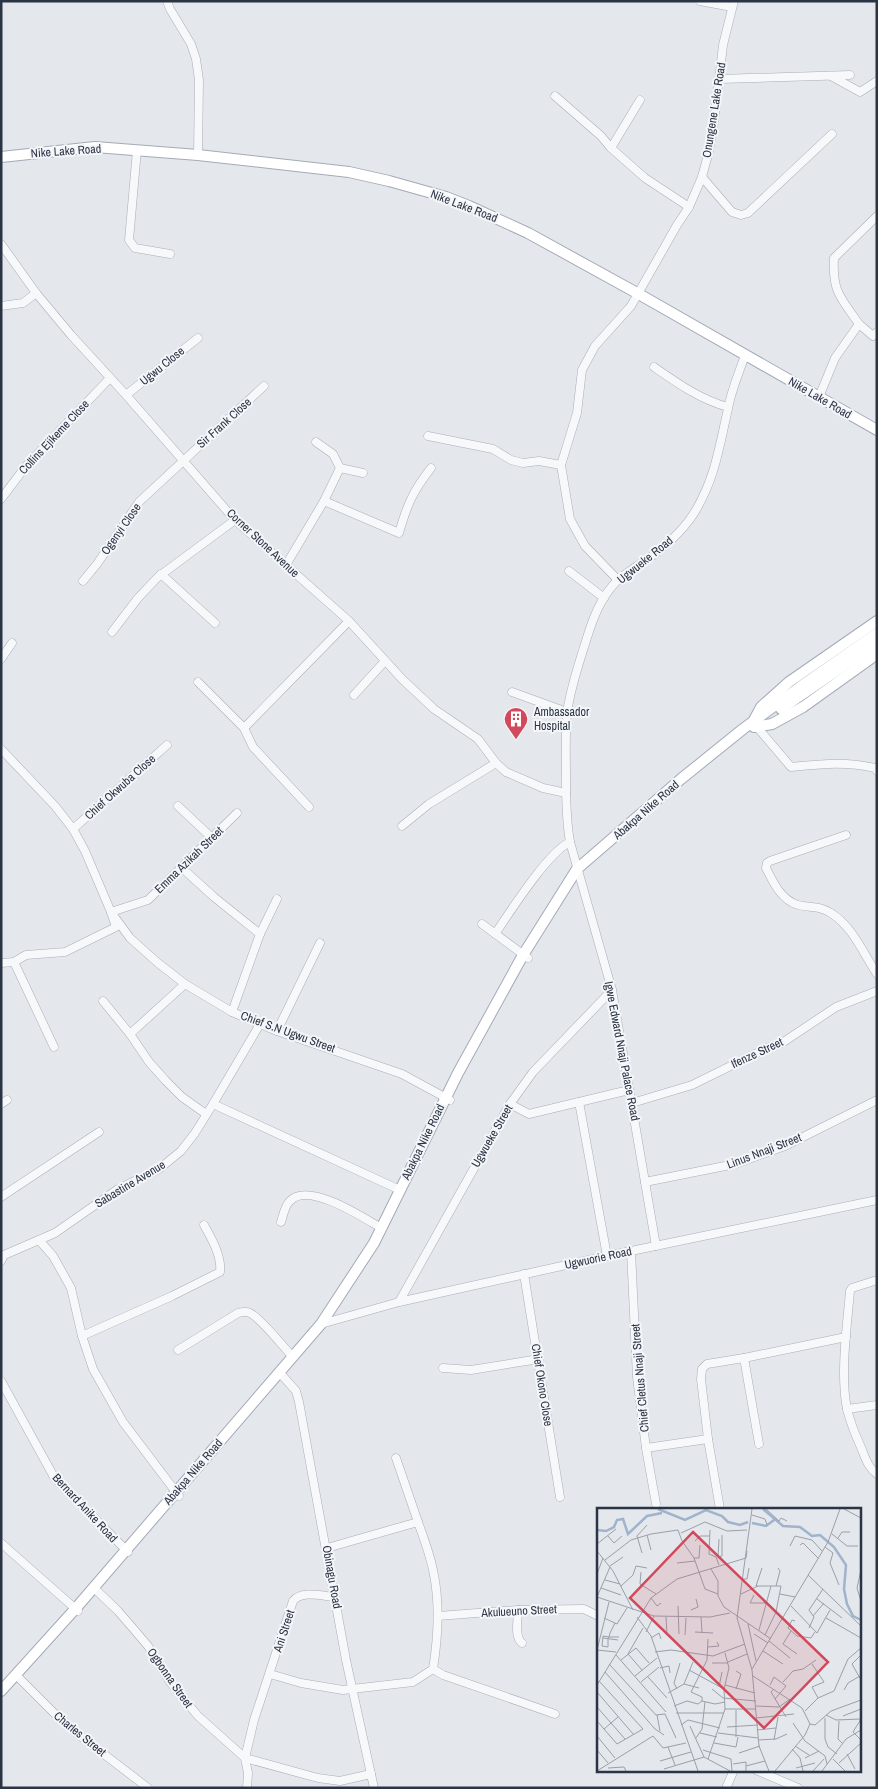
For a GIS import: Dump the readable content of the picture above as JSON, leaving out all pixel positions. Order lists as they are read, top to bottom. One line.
{"streets":{"main road":["Nike Lake Road","Abakpa Nike Road"],"street":["Onungene Lake Road","Ugwu Close","Sir Frank Close","Collins Ejikeme Close","Ogenyi Close","Corner Stone Avenue","Ugwueke Road","Chief Okwuba Close","Emma Azikah Street","Chief S.N Ugwu Street","Igwe Edward Nnaji Palace Road","Ifenze Street","Ugwueke Street","Linus Nnaji Street","Sabastine Avenue","Ugwuorie Road","Chief Cletus Nnaji Street","Chief Okono Close","Bernard Anike Road","Obinagu Road","Akulueuno Street","Ani Street","Ogbonna Street","Charles Street"]},"crossings":[["Onungene Lake Road","Nike Lake Road"],["Nike Lake Road","Ugwueke Road"],["Ugwu Close","Corner Stone Avenue"],["Sir Frank Close","Ogenyi Close"],["Sir Frank Close","Corner Stone Avenue"],["Collins Ejikeme Close","Corner Stone Avenue"],["Ogenyi Close","Corner Stone Avenue"],["Corner Stone Avenue","Ugwueke Road"],["Ugwueke Road","Abakpa Nike Road"],["Ugwueke Road","Igwe Edward Nnaji Palace Road"],["Chief Okwuba Close","Chief S.N Ugwu Street"],["Abakpa Nike Road","Chief S.N Ugwu Street"],["Abakpa Nike Road","Igwe Edward Nnaji Palace Road"],["Abakpa Nike Road","Ugwuorie Road"],["Abakpa Nike Road","Bernard Anike Road"],["Abakpa Nike Road","Obinagu Road"],["Abakpa Nike Road","Ogbonna Street"],["Abakpa Nike Road","Charles Street"],["Emma Azikah Street","Chief S.N Ugwu Street"],["Chief S.N Ugwu Street","Sabastine Avenue"],["Igwe Edward Nnaji Palace Road","Ifenze Street"],["Igwe Edward Nnaji Palace Road","Ugwueke Street"],["Igwe Edward Nnaji Palace Road","Linus Nnaji Street"],["Igwe Edward Nnaji Palace Road","Ugwuorie Road"],["Ugwueke Street","Ugwuorie Road"],["Ugwuorie Road","Chief Cletus Nnaji Street"],["Ugwuorie Road","Chief Okono Close"],["Obinagu Road","Ani Street"],["Obinagu Road","Ogbonna Street"],["Ani Street","Ogbonna Street"]],"places":{"building":["Ambassador Hospital"]}}
